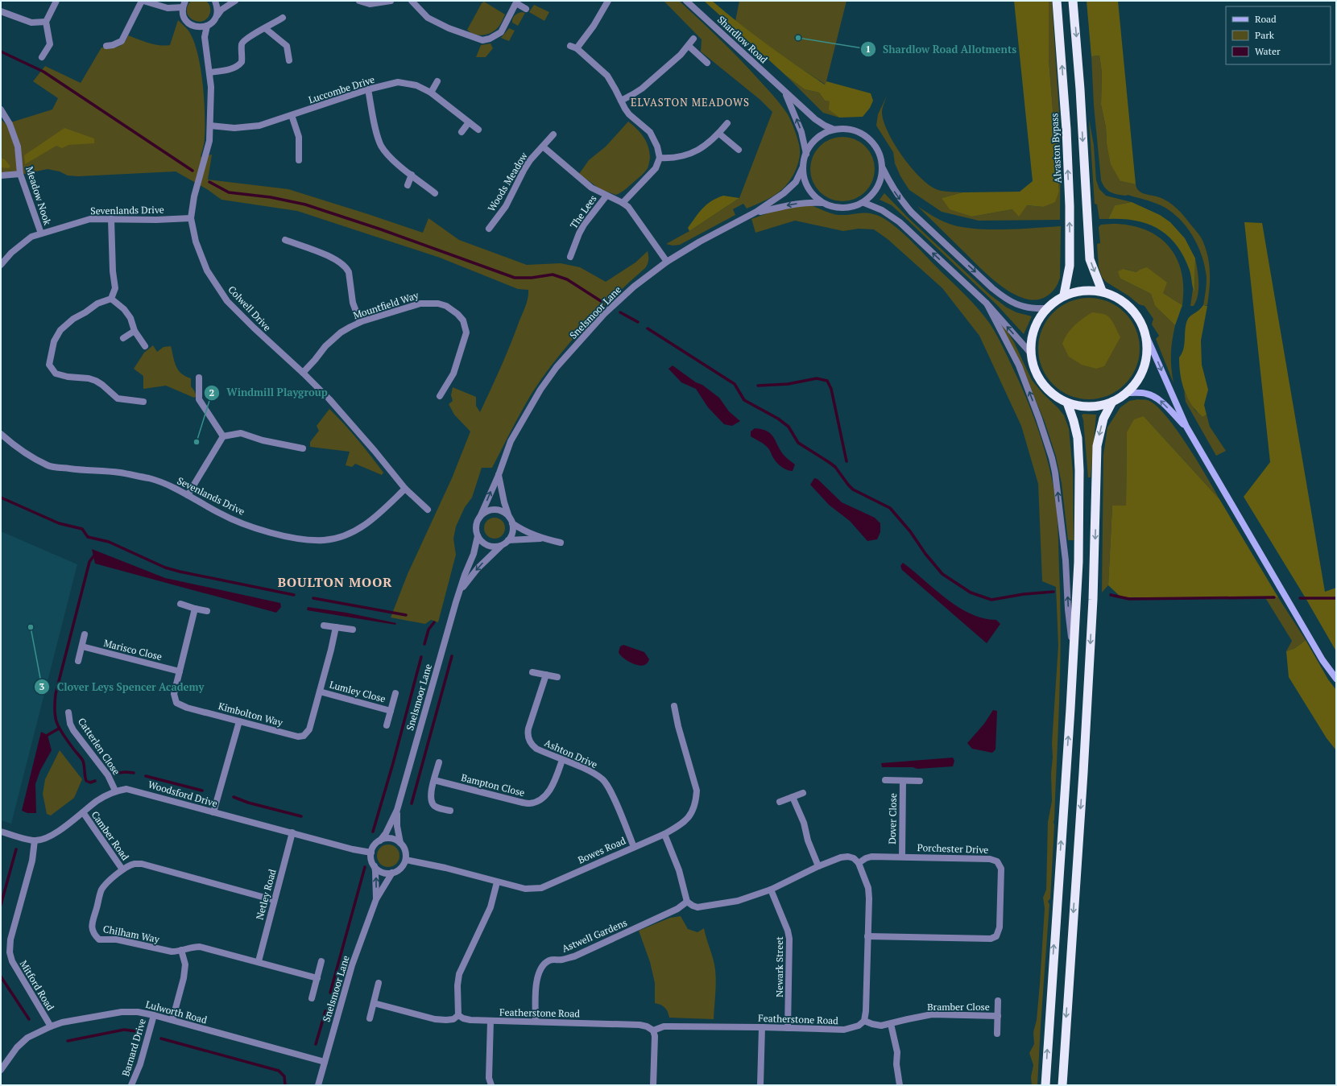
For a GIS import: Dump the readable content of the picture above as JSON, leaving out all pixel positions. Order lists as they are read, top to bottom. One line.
{"streets":{"highway":["Alvaston Bypass"],"street":["Shardlow Road","Luccombe Drive","Woods Meadow","Meadow Nook","Sevenlands Drive","The Lees","Mountfield Way","Colwell Drive","Snelsmoor Lane","Marisco Close","Lumley Close","Kimbolton Way","Catterlen Close","Ashton Drive","Bampton Close","Woodsford Drive","Dover Close","Camber Road","Porchester Drive","Bowes Road","Netley Road","Chilham Way","Astwell Gardens","Newark Street","Mitford Road","Bramber Close","Lulworth Road","Featherstone Road","Barnard Drive"]},"crossings":[["Shardlow Road","Snelsmoor Lane"],["Luccombe Drive","Colwell Drive"],["Meadow Nook","Sevenlands Drive"],["Sevenlands Drive","Colwell Drive"],["Mountfield Way","Colwell Drive"],["Snelsmoor Lane","Woodsford Drive"],["Snelsmoor Lane","Bowes Road"],["Snelsmoor Lane","Lulworth Road"],["Marisco Close","Kimbolton Way"],["Lumley Close","Kimbolton Way"],["Catterlen Close","Woodsford Drive"],["Ashton Drive","Bampton Close"],["Ashton Drive","Bowes Road"],["Woodsford Drive","Camber Road"],["Woodsford Drive","Bowes Road"],["Woodsford Drive","Netley Road"],["Woodsford Drive","Mitford Road"],["Dover Close","Porchester Drive"],["Camber Road","Chilham Way"],["Netley Road","Chilham Way"],["Astwell Gardens","Featherstone Road"],["Newark Street","Featherstone Road"],["Mitford Road","Lulworth Road"],["Bramber Close","Featherstone Road"],["Lulworth Road","Barnard Drive"]],"districts":["ELVASTON MEADOWS","BOULTON MOOR"],"places":["Shardlow Road Allotments","Windmill Playgroup","Clover Leys Spencer Academy"],"legend":["Road","Park","Water"]}
